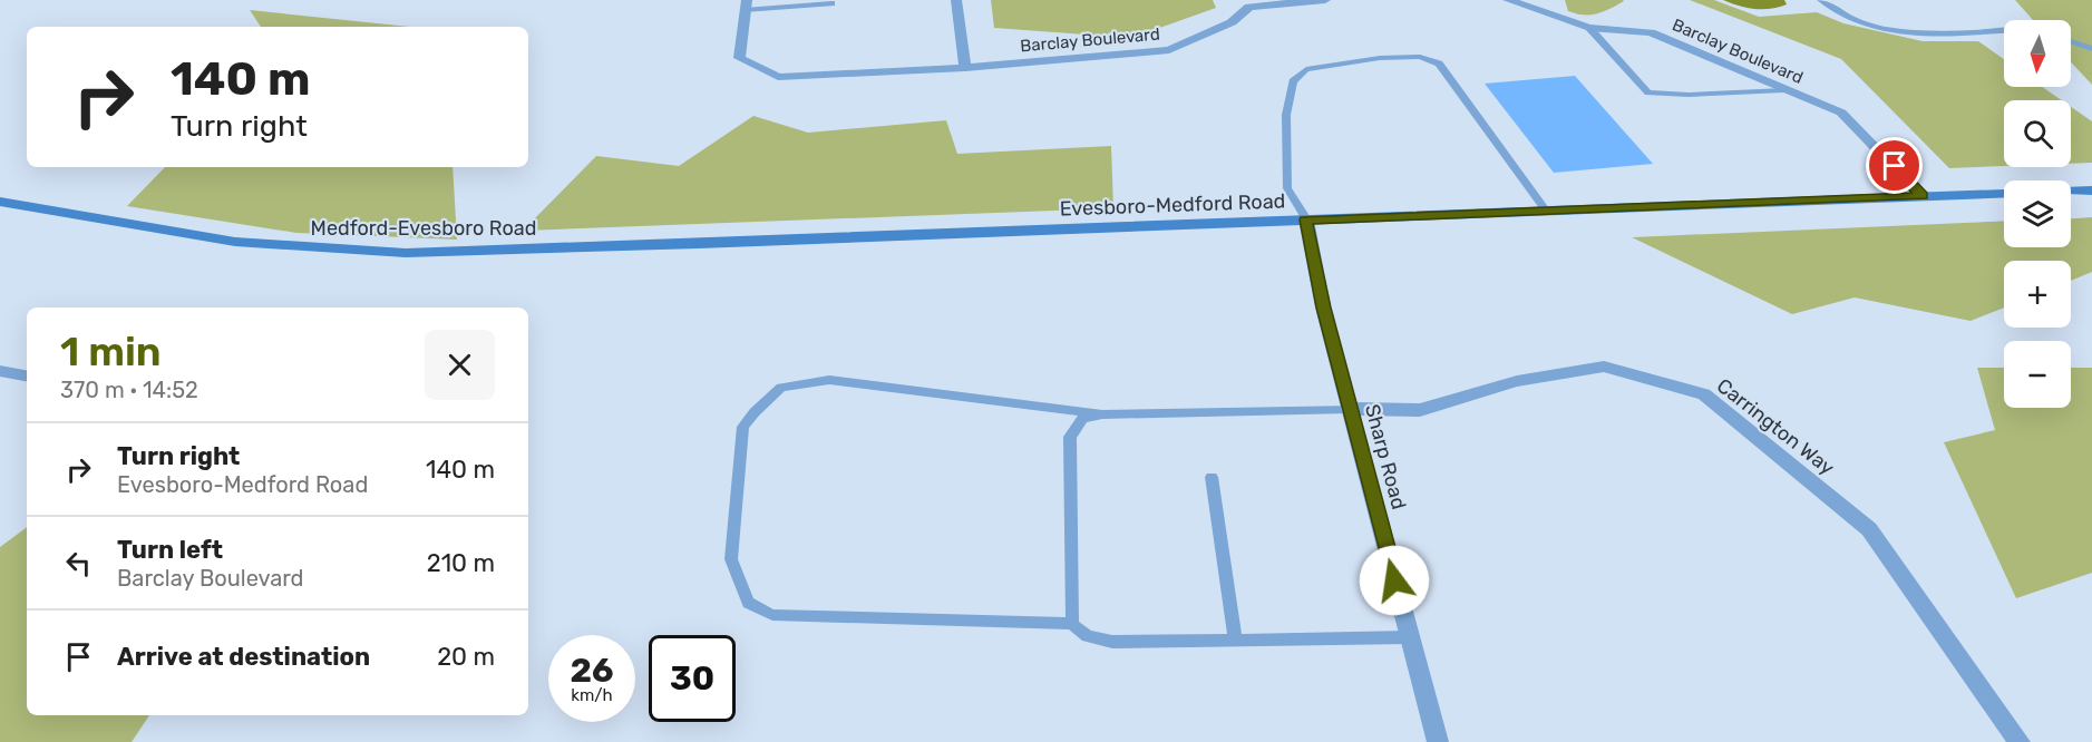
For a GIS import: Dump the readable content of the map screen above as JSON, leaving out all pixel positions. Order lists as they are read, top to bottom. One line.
{"streets":{"street":["Barclay Boulevard","Evesboro-Medford Road","Medford-Evesboro Road","Carrington Way","Sharp Road"]},"crossings":[["Barclay Boulevard","Evesboro-Medford Road"],["Evesboro-Medford Road","Medford-Evesboro Road"],["Evesboro-Medford Road","Sharp Road"],["Carrington Way","Sharp Road"]],"north":"bottom","page":{"map_buttons":["+","−"],"turn":["140 m","Turn right"],"heading":["1 min","370 m · 14:52"],"list":[{"name":"Turn right","note":"Evesboro-Medford Road","value":"140 m"},{"name":"Turn left","note":"Barclay Boulevard","value":"210 m"},{"name":"Arrive at destination","value":"20 m"}],"speed":"26 km/h","limit":"30"}}
